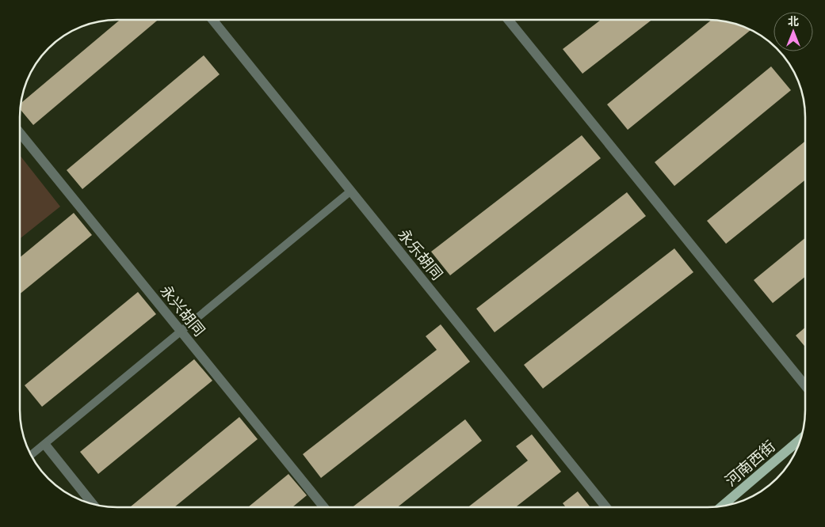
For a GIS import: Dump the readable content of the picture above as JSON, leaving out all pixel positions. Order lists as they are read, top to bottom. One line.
{"streets":{"main road":["河南西街"],"street":["永乐胡同","永兴胡同"]},"north":"top"}
